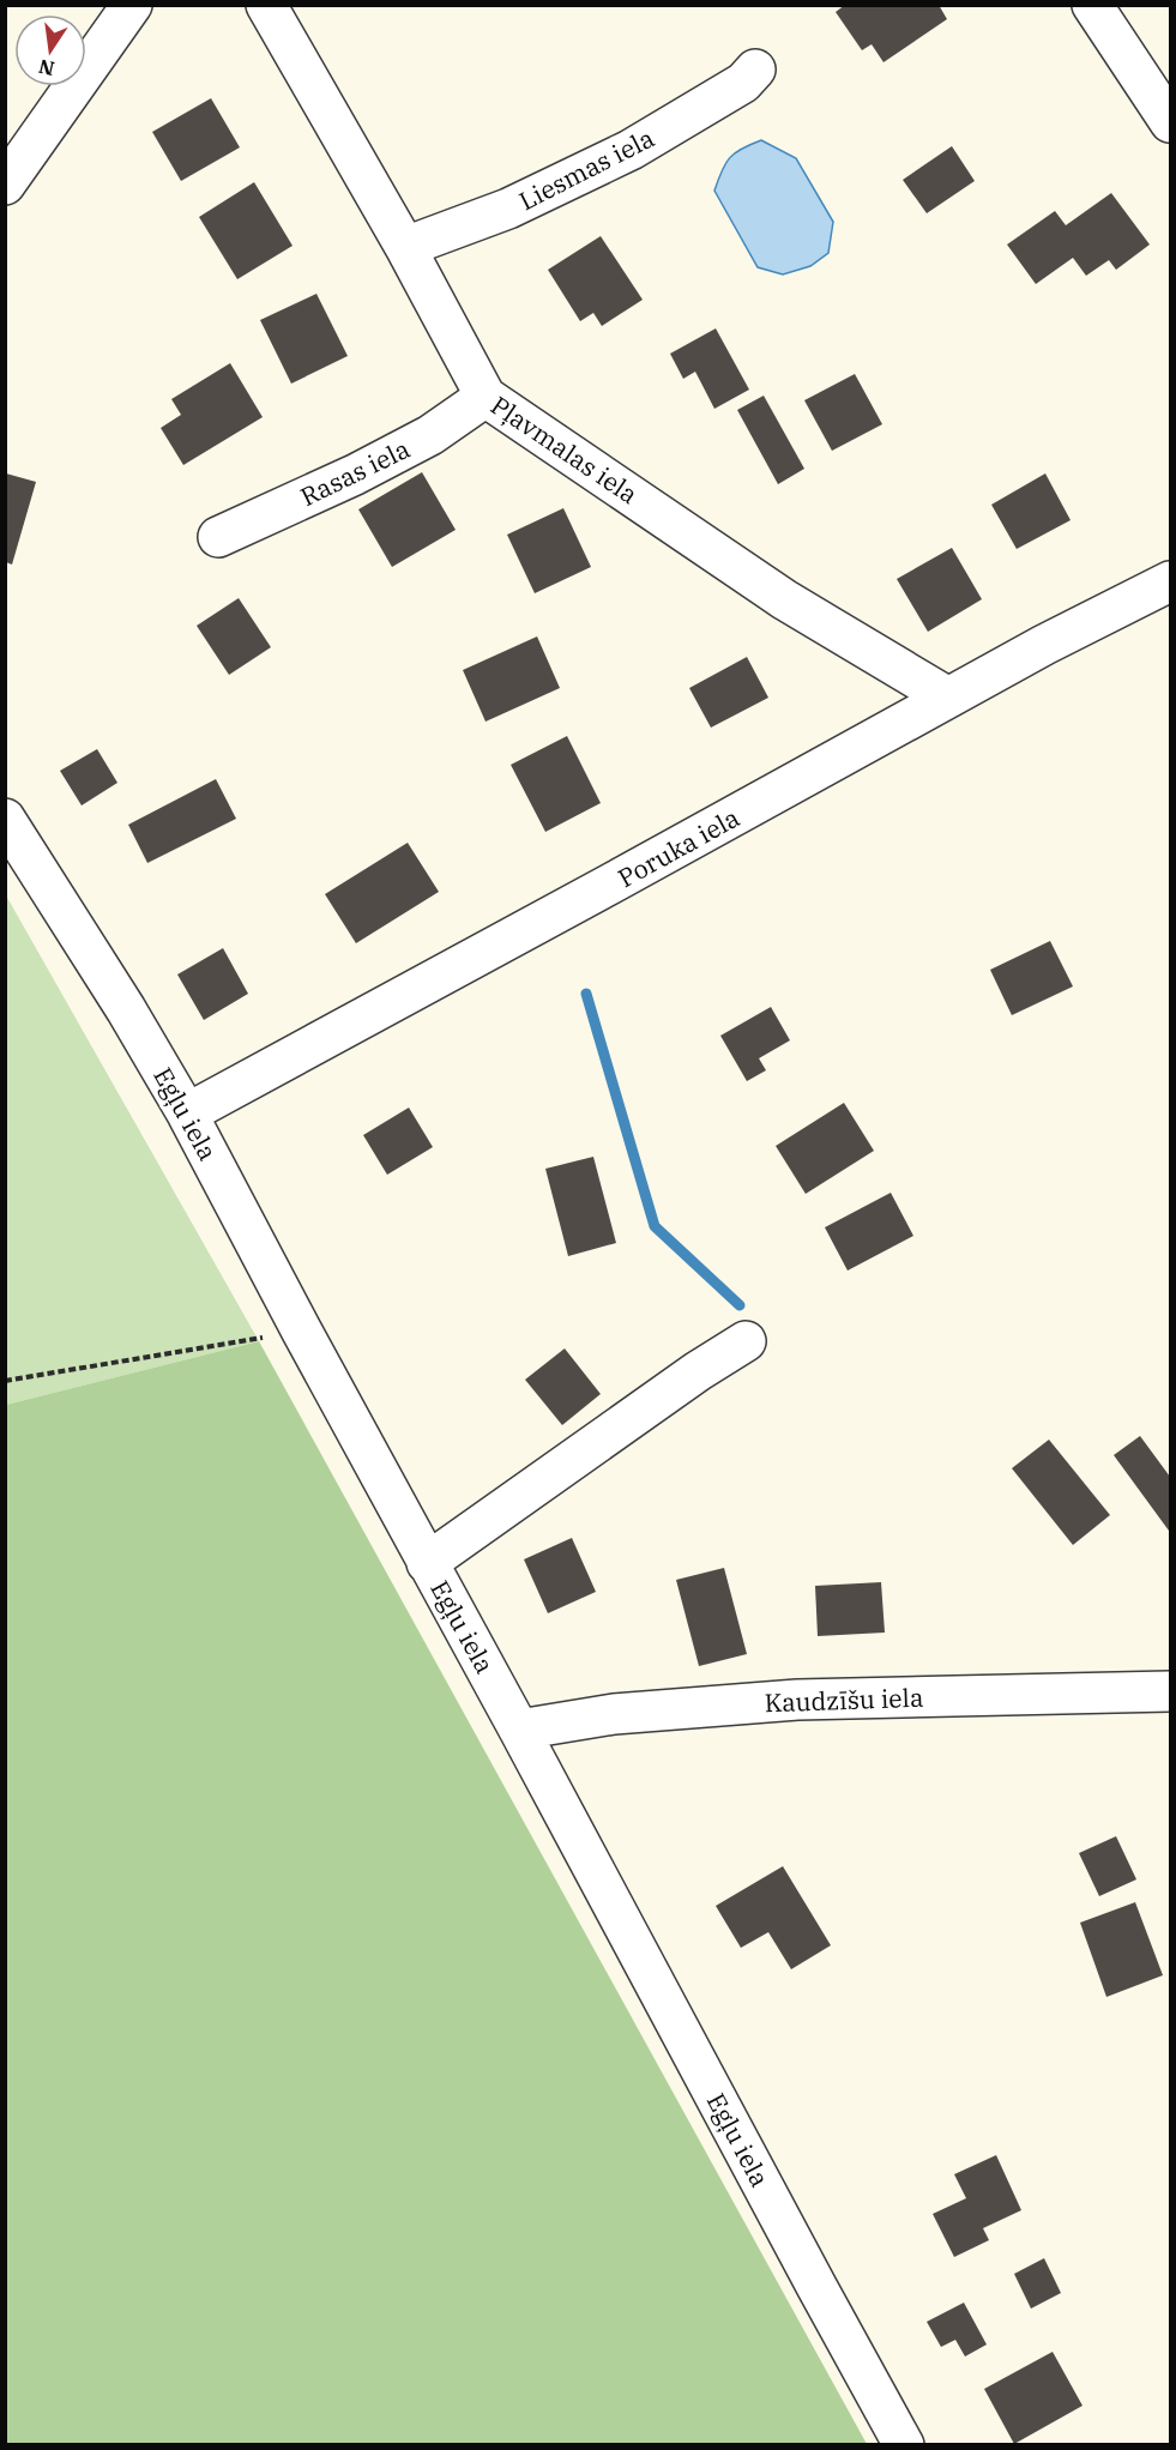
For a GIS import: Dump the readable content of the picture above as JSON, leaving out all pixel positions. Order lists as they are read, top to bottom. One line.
{"streets":{"street":["Liesmas iela","Pļavmalas iela","Rasas iela","Poruka iela","Egļu iela","Kaudzīšu iela"]},"crossings":[["Liesmas iela","Pļavmalas iela"],["Pļavmalas iela","Rasas iela"],["Pļavmalas iela","Poruka iela"],["Poruka iela","Egļu iela"],["Egļu iela","Kaudzīšu iela"]],"north":"bottom"}
